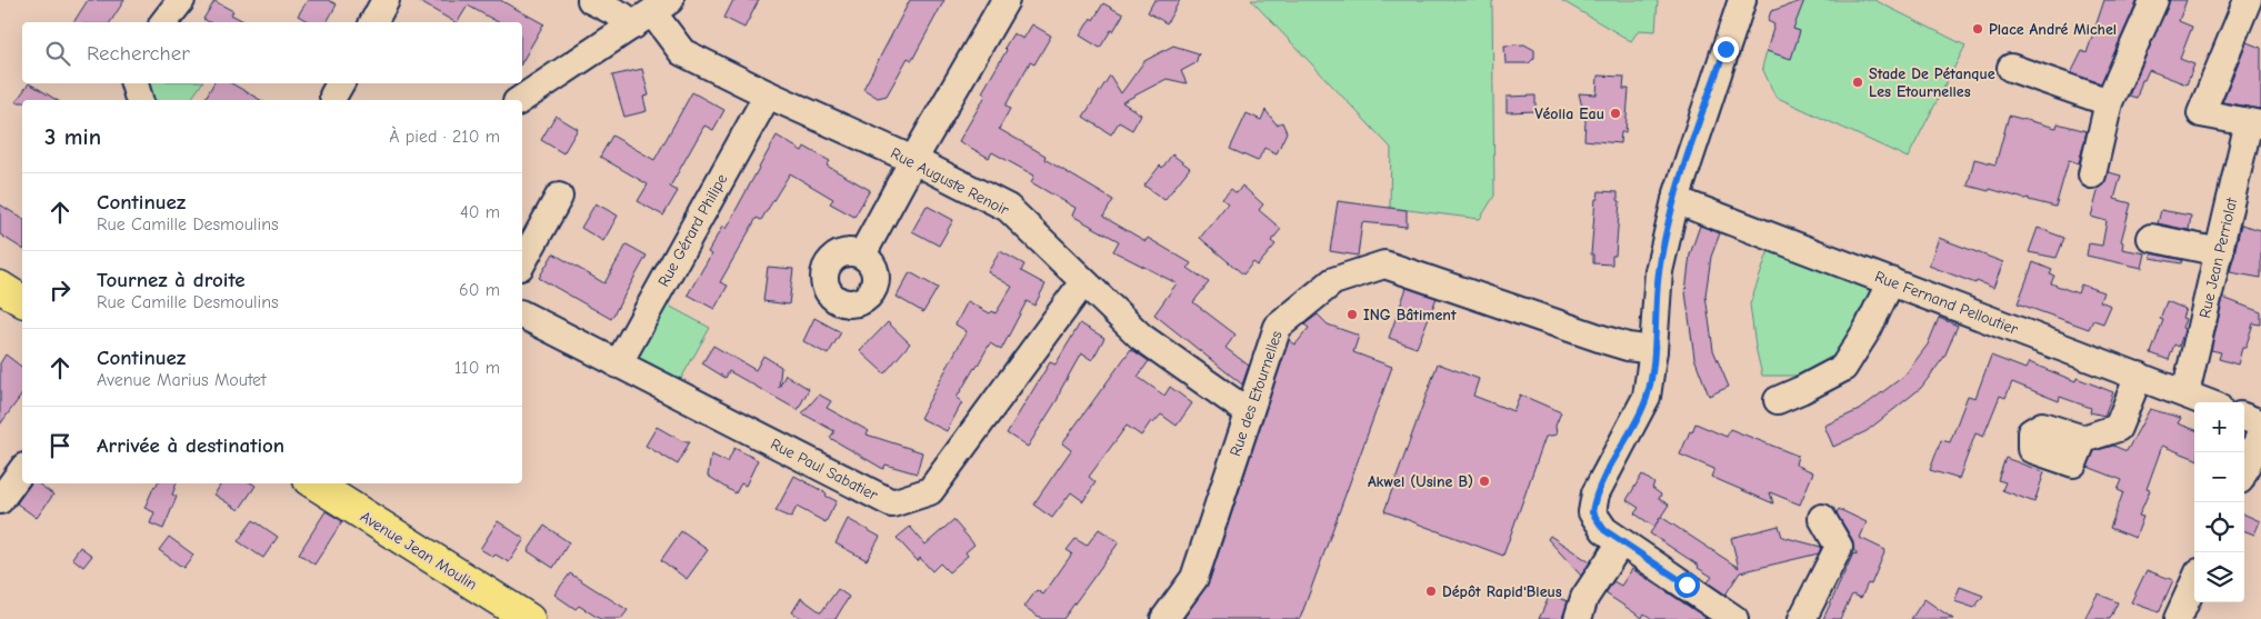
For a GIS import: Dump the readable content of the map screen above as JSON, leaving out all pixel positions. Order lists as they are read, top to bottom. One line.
{"streets":{"main road":["Avenue Jean Moulin"],"street":["Rue Auguste Renoir","Rue Gérard Philipe","Rue Jean Perriolat","Rue Fernand Pelloutier","Rue des Etournelles","Rue Paul Sabatier"]},"crossings":[["Rue Auguste Renoir","Rue Gérard Philipe"],["Rue Auguste Renoir","Rue des Etournelles"],["Rue Auguste Renoir","Rue Paul Sabatier"],["Rue Gérard Philipe","Rue Paul Sabatier"],["Rue Jean Perriolat","Rue Fernand Pelloutier"]],"places":["Place André Michel","Stade De Pétanque Les Etournelles","Véolia Eau","ING Bâtiment","Akwel (Usine B)","Dépôt Rapid'Bleus"],"page":{"search":"Rechercher","heading":["3 min","À pied · 210 m"],"list":[["Continuez","Rue Camille Desmoulins","40 m"],["Tournez à droite","Rue Camille Desmoulins","60 m"],["Continuez","Avenue Marius Moutet","110 m"],"Arrivée à destination"],"map_buttons":["+","−"]}}
